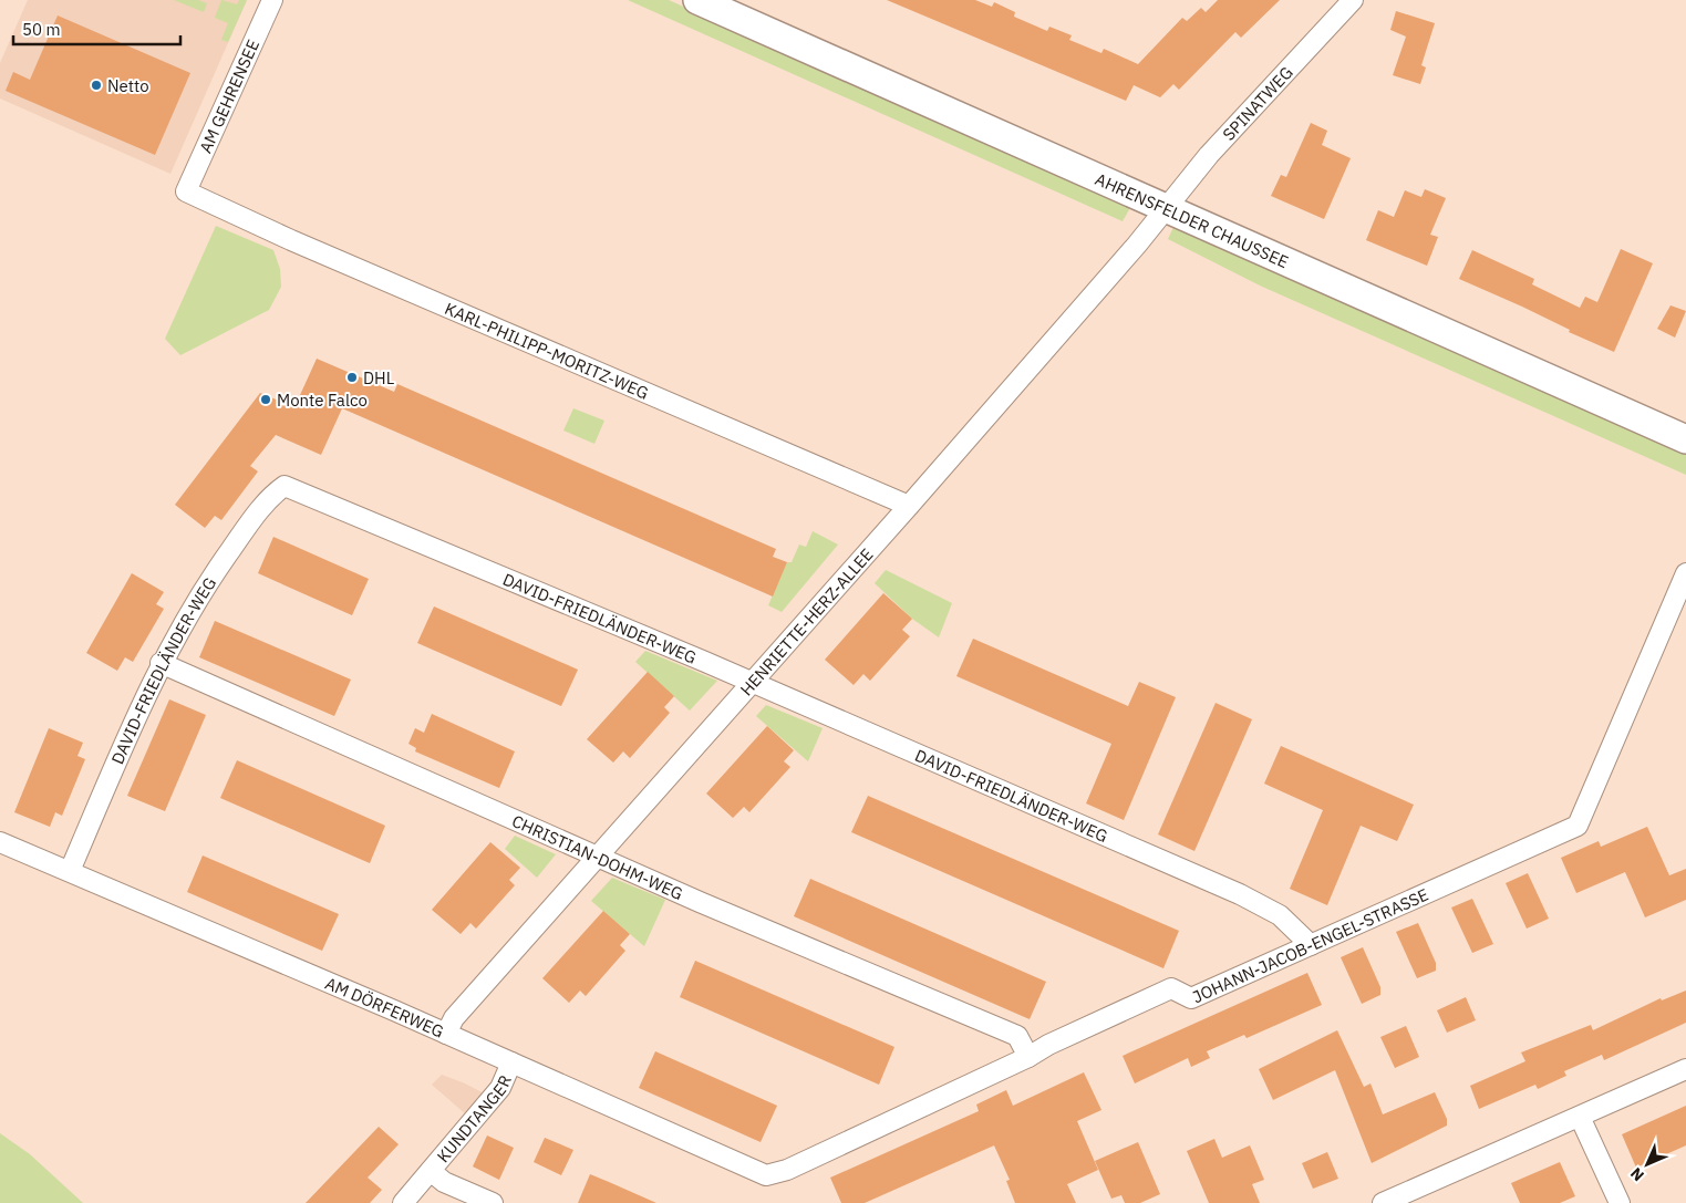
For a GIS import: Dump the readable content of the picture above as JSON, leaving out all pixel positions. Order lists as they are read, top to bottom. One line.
{"streets":{"main road":["AHRENSFELDER CHAUSSEE"],"street":["AM GEHRENSEE","SPINATWEG","KARL-PHILIPP-MORITZ-WEG","DAVID-FRIEDLÄNDER-WEG","HENRIETTE-HERZ-ALLEE","CHRISTIAN-DOHM-WEG","JOHANN-JACOB-ENGEL-STRASSE","AM DÖRFERWEG","KUNDTANGER"]},"crossings":[["AM GEHRENSEE","KARL-PHILIPP-MORITZ-WEG"],["SPINATWEG","AHRENSFELDER CHAUSSEE"],["SPINATWEG","HENRIETTE-HERZ-ALLEE"],["AHRENSFELDER CHAUSSEE","HENRIETTE-HERZ-ALLEE"],["KARL-PHILIPP-MORITZ-WEG","HENRIETTE-HERZ-ALLEE"],["DAVID-FRIEDLÄNDER-WEG","HENRIETTE-HERZ-ALLEE"],["DAVID-FRIEDLÄNDER-WEG","CHRISTIAN-DOHM-WEG"],["DAVID-FRIEDLÄNDER-WEG","JOHANN-JACOB-ENGEL-STRASSE"],["DAVID-FRIEDLÄNDER-WEG","AM DÖRFERWEG"],["HENRIETTE-HERZ-ALLEE","CHRISTIAN-DOHM-WEG"],["HENRIETTE-HERZ-ALLEE","AM DÖRFERWEG"],["CHRISTIAN-DOHM-WEG","JOHANN-JACOB-ENGEL-STRASSE"],["JOHANN-JACOB-ENGEL-STRASSE","AM DÖRFERWEG"],["AM DÖRFERWEG","KUNDTANGER"]],"places":["Netto","DHL","Monte Falco"],"scale_bar":"50 m","north":"bottom left"}
